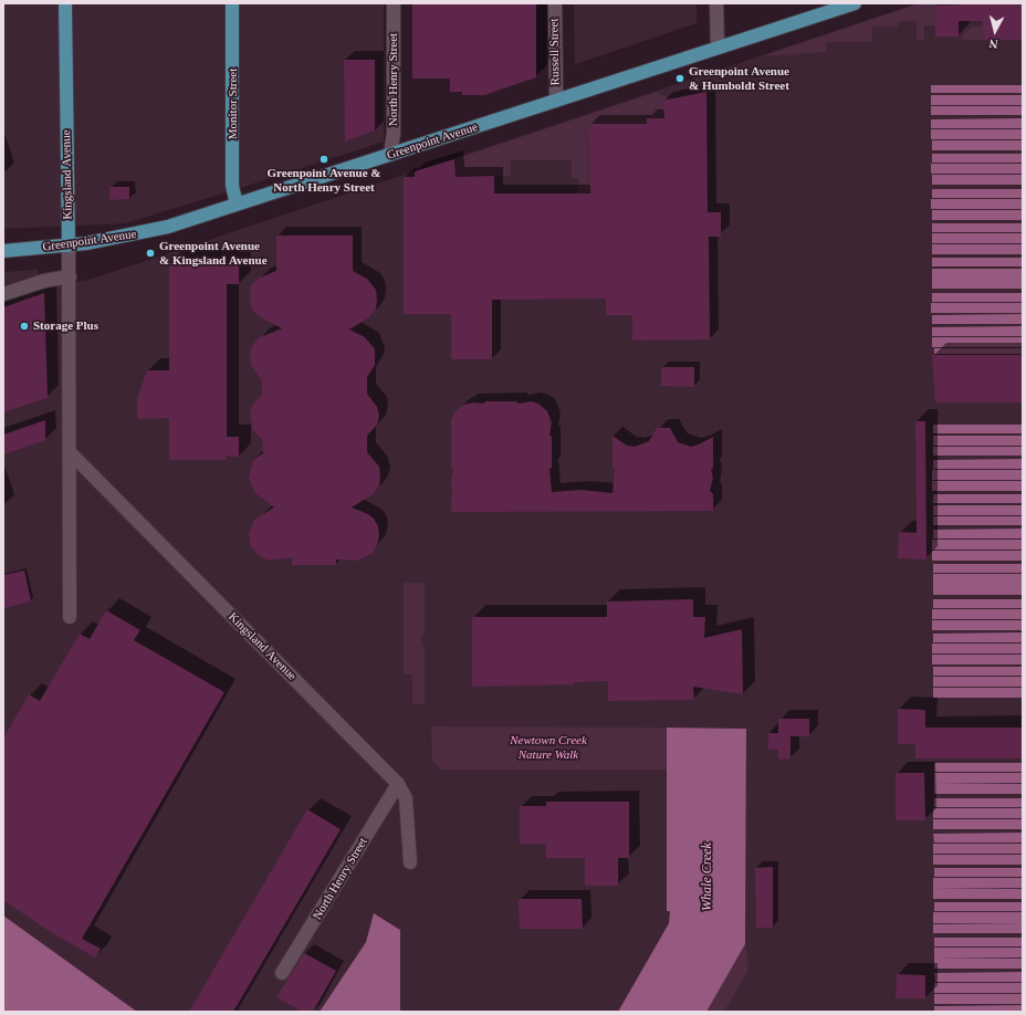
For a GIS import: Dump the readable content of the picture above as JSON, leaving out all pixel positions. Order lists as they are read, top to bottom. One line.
{"streets":{"main road":["Monitor Street","Greenpoint Avenue","Kingsland Avenue"],"street":["Russell Street","North Henry Street"]},"crossings":[["Russell Street","Greenpoint Avenue"],["North Henry Street","Greenpoint Avenue"],["North Henry Street","Kingsland Avenue"],["Monitor Street","Greenpoint Avenue"],["Greenpoint Avenue","Kingsland Avenue"]],"water":["Whale Creek"],"parks":["Newtown Creek Nature Walk"],"places":["Greenpoint Avenue & Humboldt Street","Greenpoint Avenue & North Henry Street","Greenpoint Avenue & Kingsland Avenue","Storage Plus"],"north":"bottom"}
